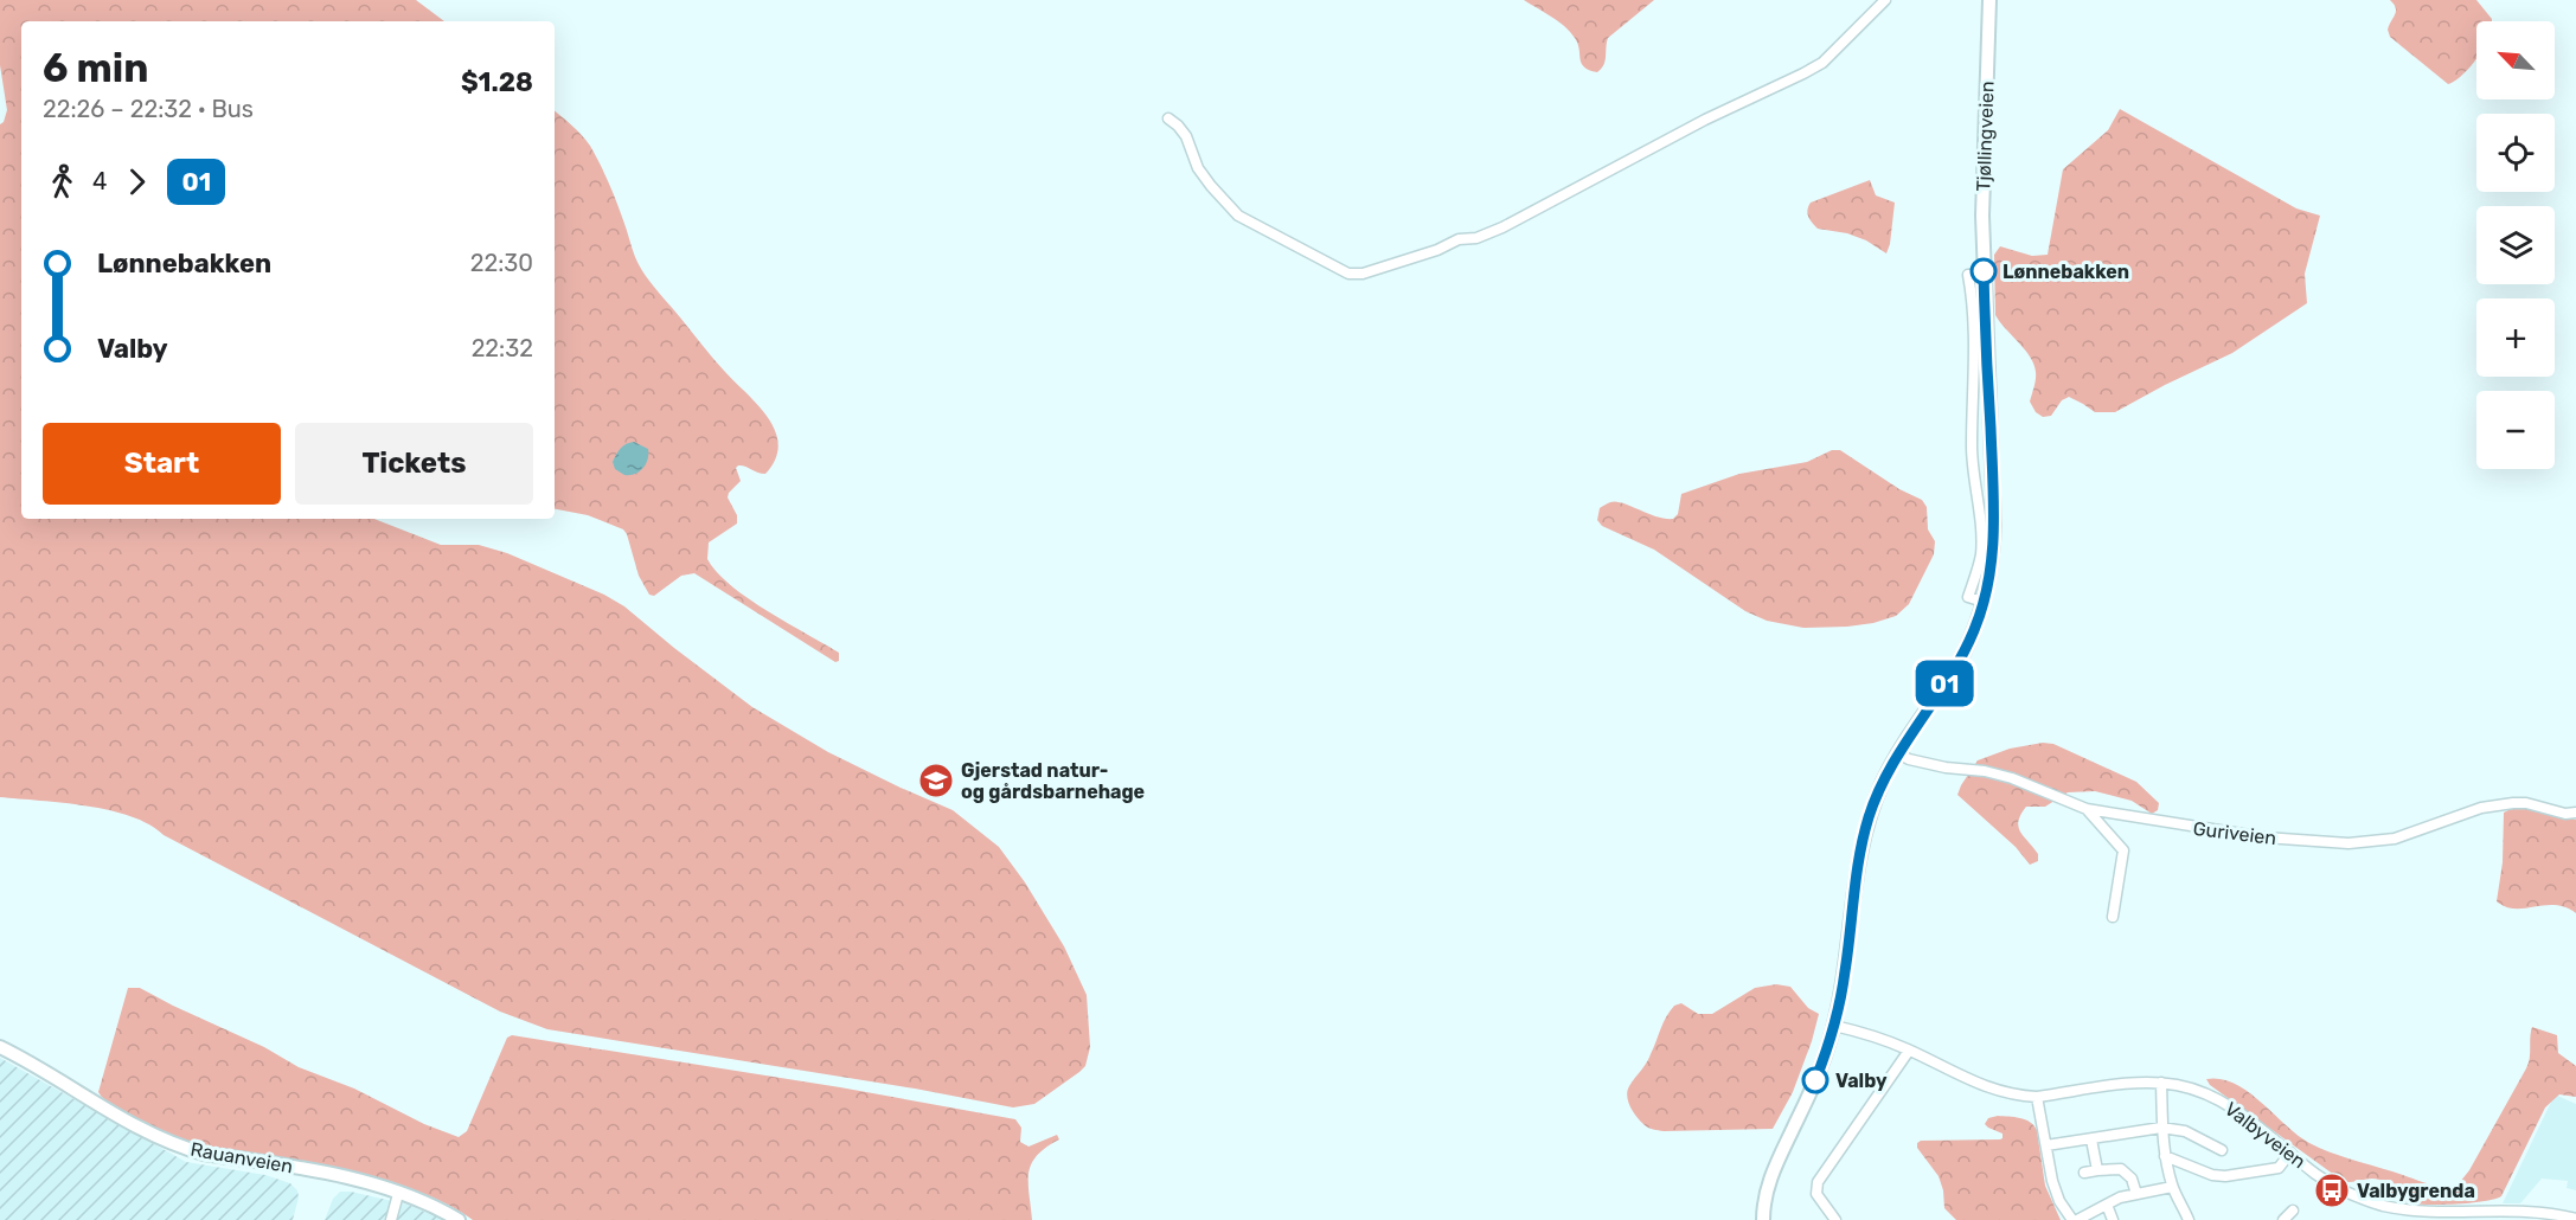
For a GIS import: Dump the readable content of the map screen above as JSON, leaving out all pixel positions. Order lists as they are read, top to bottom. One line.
{"streets":{"main road":["Tjøllingveien","Rauanveien"],"street":["Guriveien","Valbyveien"]},"crossings":[["Tjøllingveien","Guriveien"],["Tjøllingveien","Valbyveien"]],"places":{"other":["Lønnebakken","Valby"],"school or university":["Gjerstad natur- og gårdsbarnehage"],"bus stop":["Valbygrenda"]},"lines":["bus line 01"],"north":"top left","page":{"on_map":"01","map_buttons":["+","−"],"heading":["6 min","22:26 – 22:32 · Bus","$1.28"],"legs":["4","01"],"list":[{"name":"Lønnebakken","value":"22:30"},{"name":"Valby","value":"22:32"}],"buttons":["Start","Tickets"]}}
